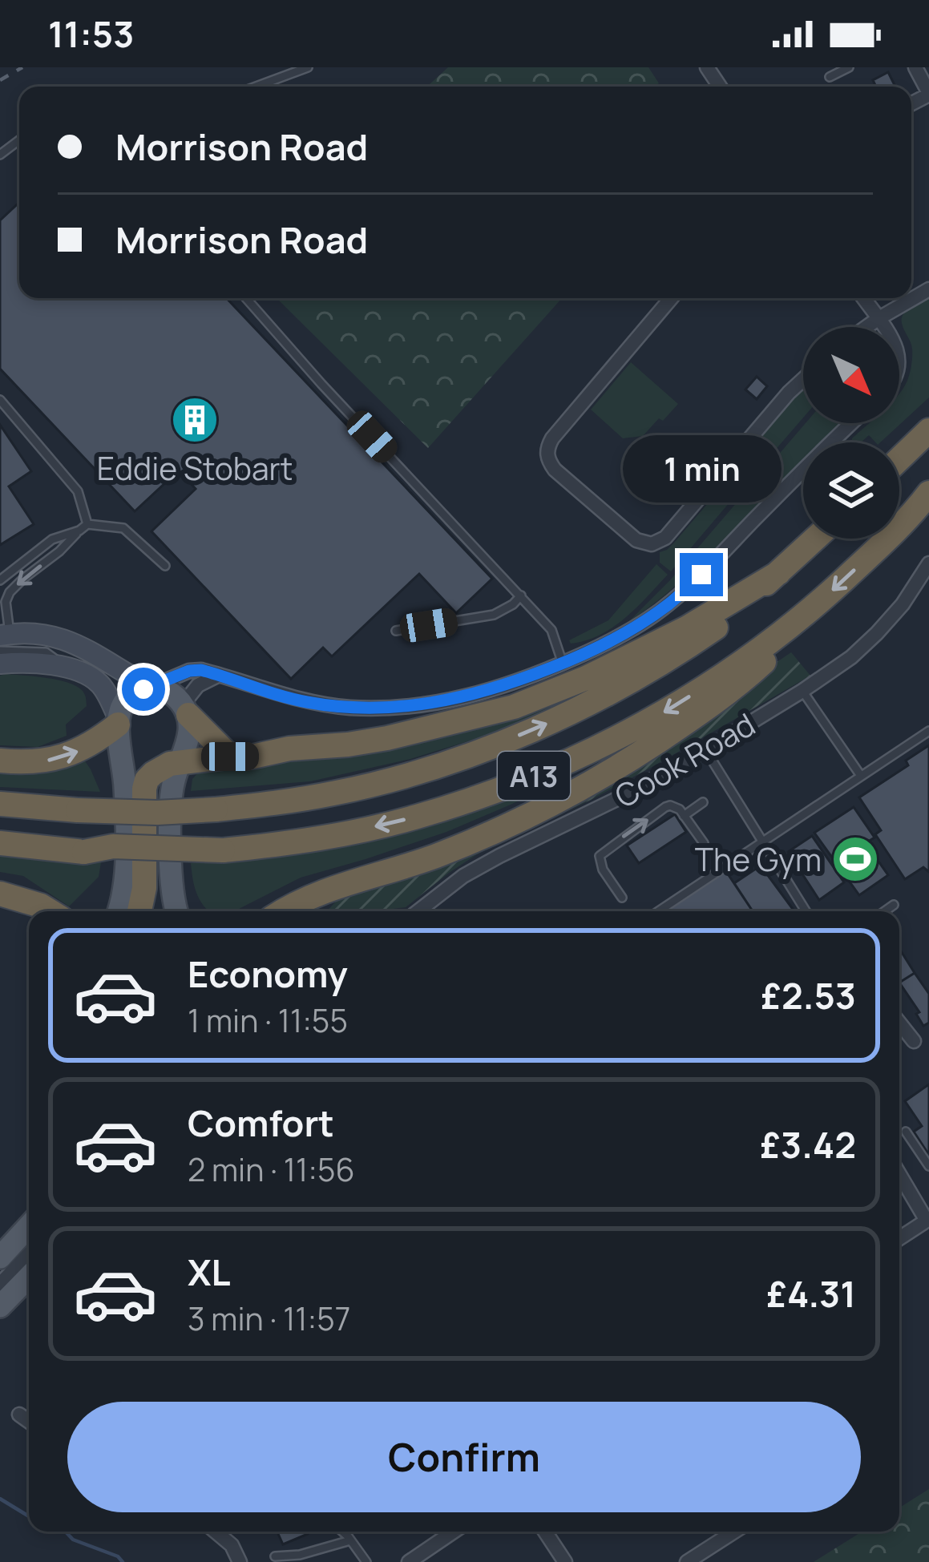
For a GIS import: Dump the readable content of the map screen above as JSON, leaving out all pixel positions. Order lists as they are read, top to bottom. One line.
{"streets":{"highway":["A13"],"street":["Cook Road"]},"places":{"building":["Eddie Stobart"],"sports":["The Gym"]},"north":"bottom right","page":{"status":"11:53","banner":["Morrison Road","Morrison Road"],"bubble":"1 min","list":[{"name":"Economy","note":"1 min · 11:55","value":"£2.53"},{"name":"Comfort","note":"2 min · 11:56","value":"£3.42"},{"name":"XL","note":"3 min · 11:57","value":"£4.31"}],"buttons":"Confirm"}}
